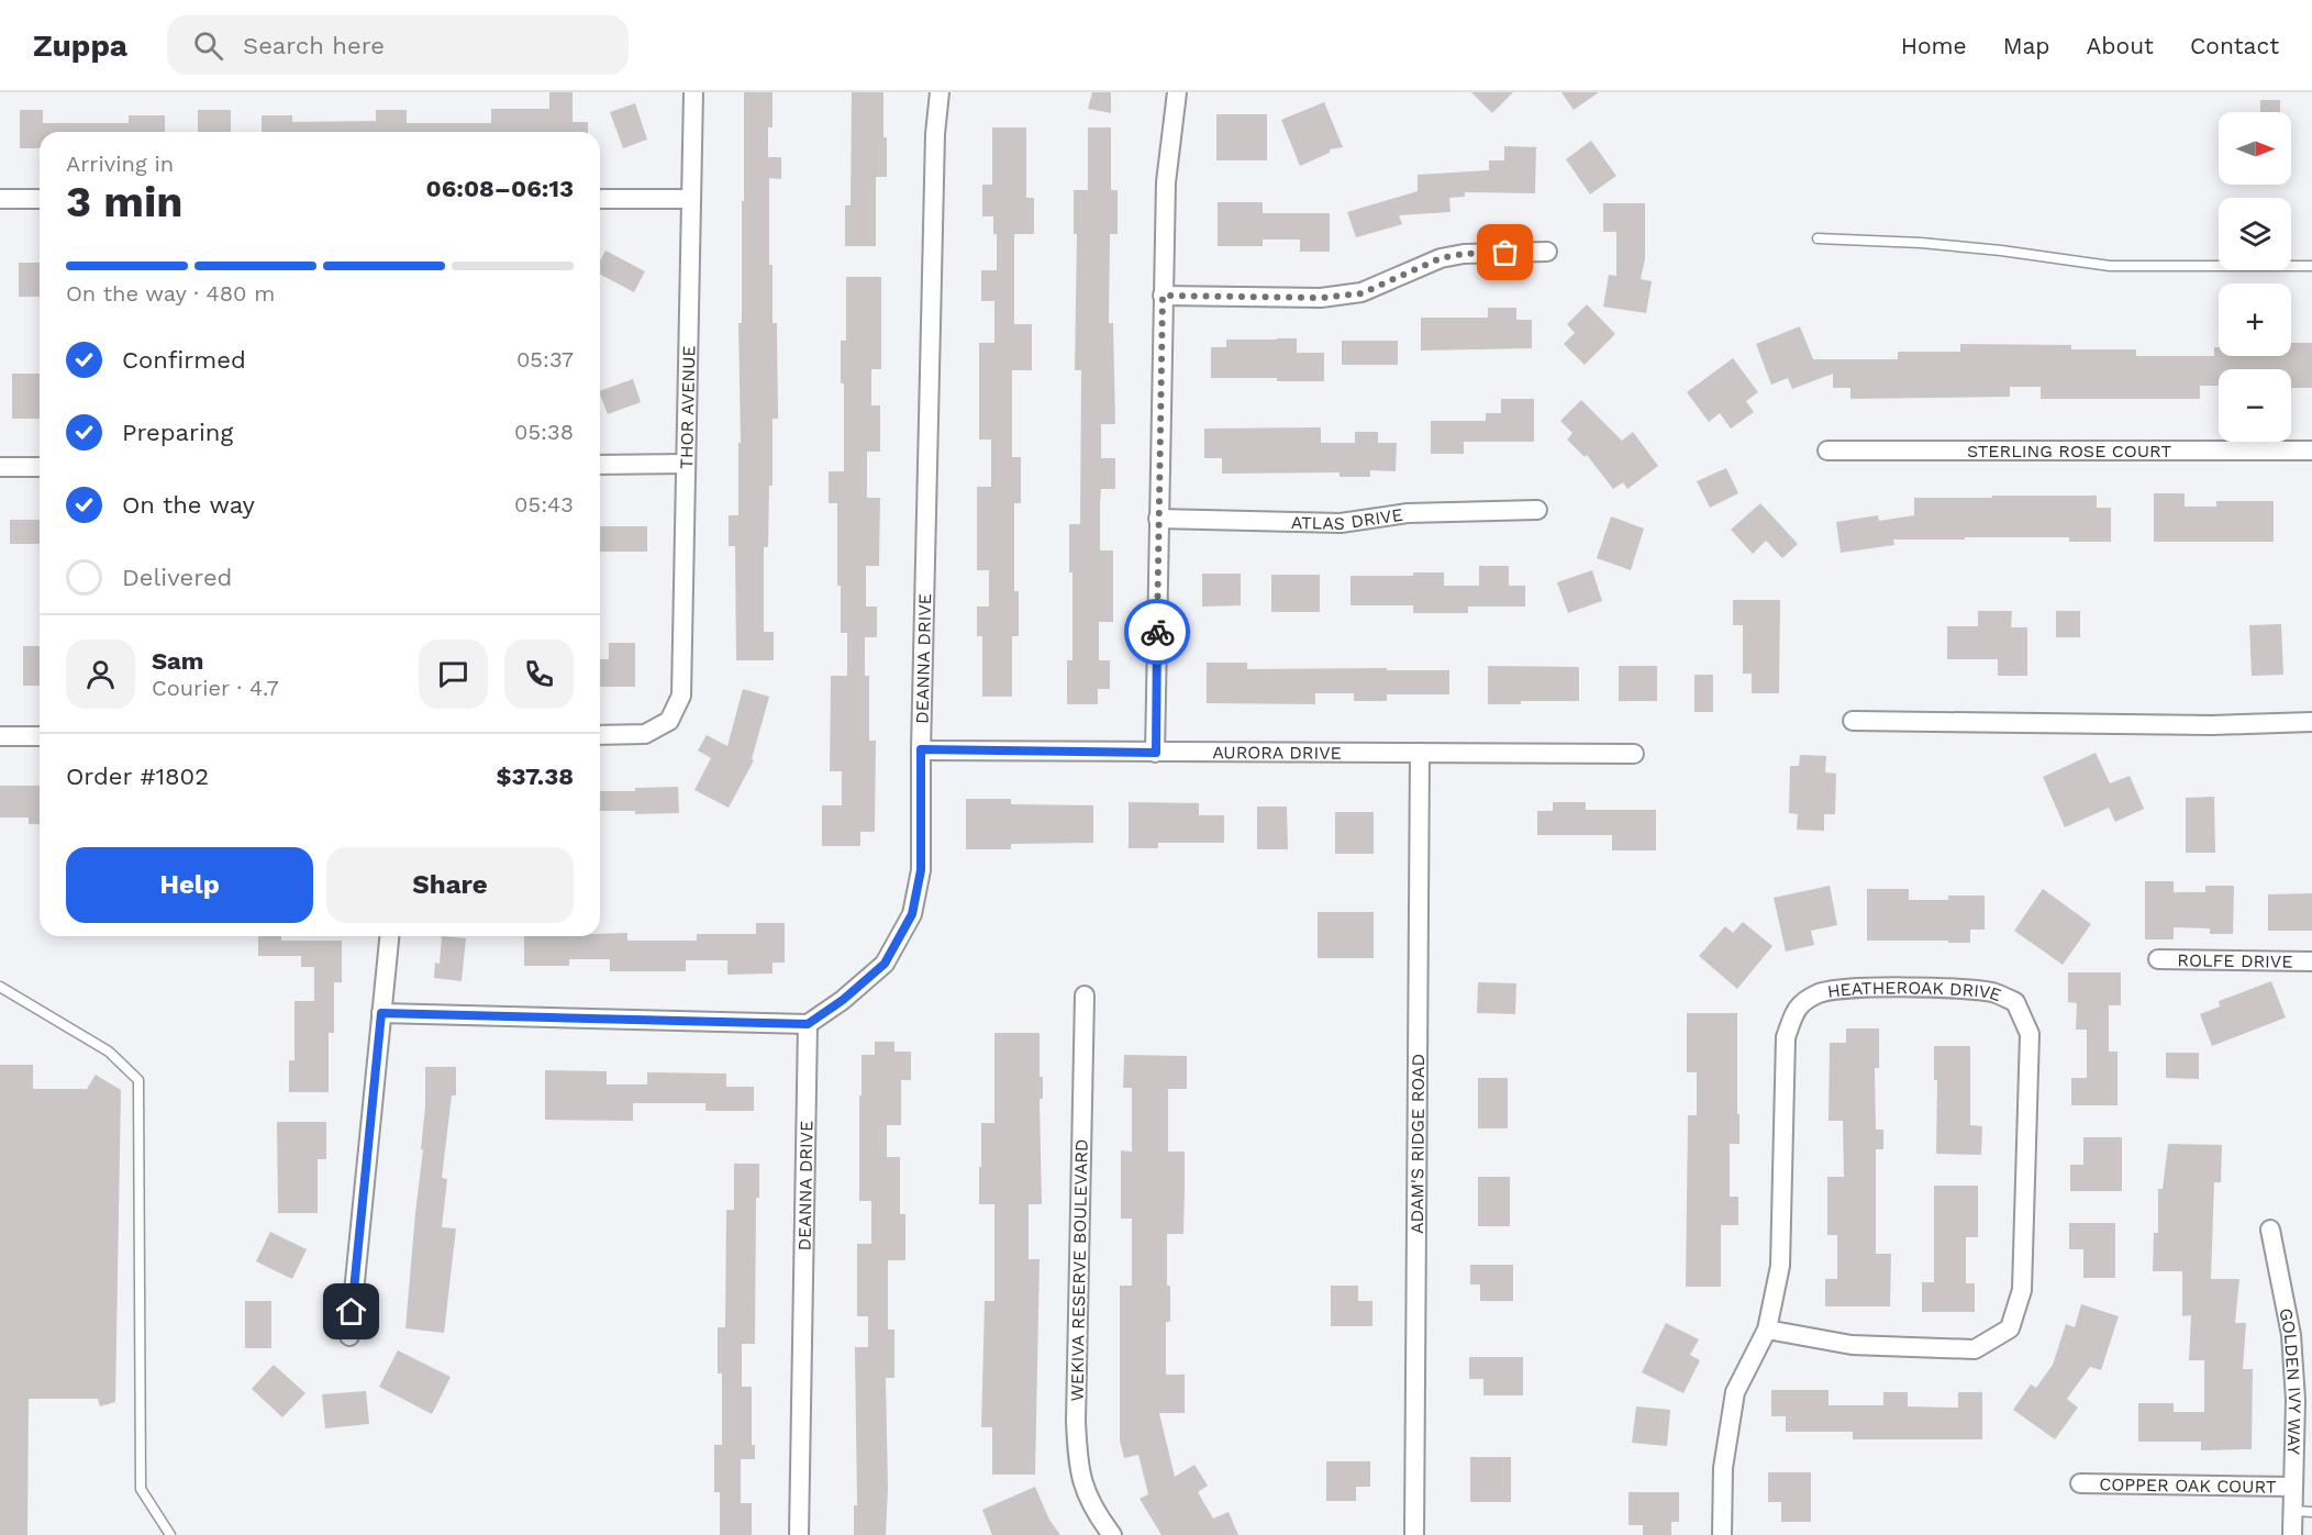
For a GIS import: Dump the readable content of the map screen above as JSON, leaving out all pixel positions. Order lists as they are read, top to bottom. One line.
{"streets":{"street":["THOR AVENUE","STERLING ROSE COURT","ATLAS DRIVE","DEANNA DRIVE","AURORA DRIVE","ROLFE DRIVE","HEATHEROAK DRIVE","ADAM'S RIDGE ROAD","WEKIVA RESERVE BOULEVARD","GOLDEN IVY WAY","COPPER OAK COURT"]},"crossings":[["DEANNA DRIVE","AURORA DRIVE"],["AURORA DRIVE","ADAM'S RIDGE ROAD"],["GOLDEN IVY WAY","COPPER OAK COURT"]],"north":"right","page":{"header":"Zuppa","search":"Search here","nav":["Home","Map","About","Contact"],"map_buttons":["+","−"],"heading":["3 min","Arriving in","06:08–06:13"],"panel":["Sam","Courier · 4.7","Order #1802","$37.38"],"bar":"On the way · 480 m","list":[["Confirmed","05:37"],["Preparing","05:38"],["On the way","05:43"],"Delivered"],"buttons":["Help","Share"]}}
